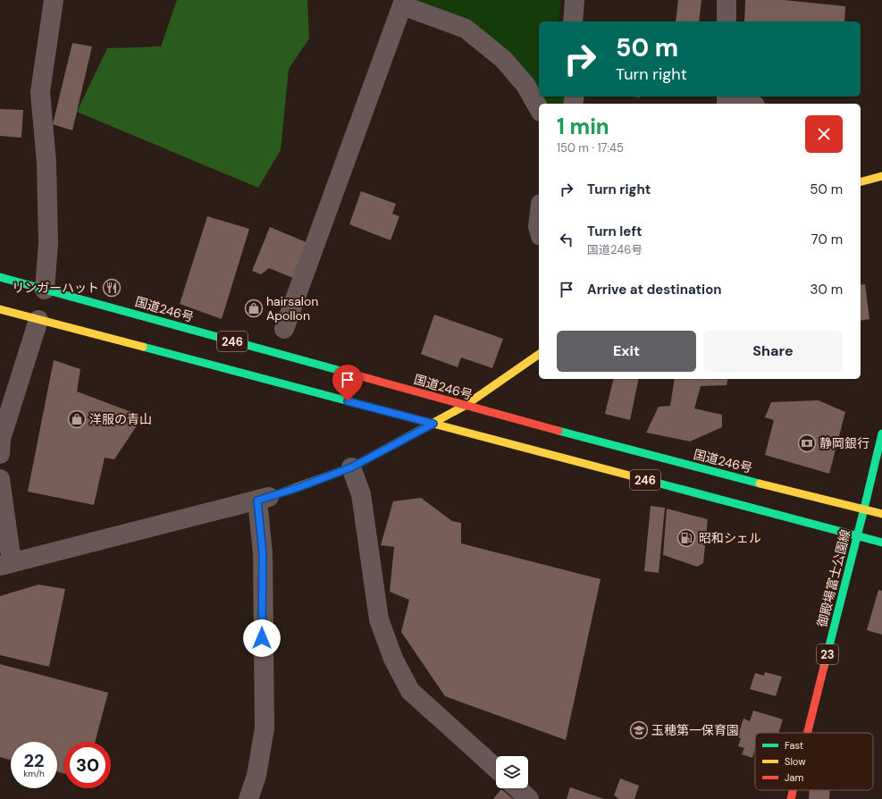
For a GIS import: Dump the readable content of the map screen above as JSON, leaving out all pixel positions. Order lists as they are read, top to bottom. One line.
{"streets":{"main road":["国道246号","246","御殿場富士公園線","23"]},"crossings":[["国道246号","御殿場富士公園線"],["246","御殿場富士公園線"]],"places":{"restaurant":["リンガーハット"],"shop":["hairsalon Apollon","洋服の青山"],"bank":["静岡銀行"],"fuel station":["昭和シェル"],"school or university":["玉穂第一保育園"]},"legend":["Fast","Slow","Jam"],"page":{"turn":["50 m","Turn right"],"heading":["1 min","150 m · 17:45"],"list":[{"name":"Turn right","value":"50 m"},{"name":"Turn left","note":"国道246号","value":"70 m"},{"name":"Arrive at destination","value":"30 m"}],"buttons":["Exit","Share"],"speed":"22 km/h","limit":"30"}}
